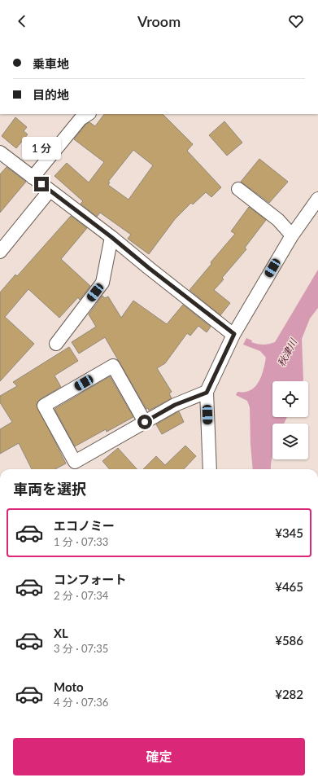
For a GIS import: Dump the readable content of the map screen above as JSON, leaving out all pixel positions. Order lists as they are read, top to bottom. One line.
{"water":["秋津川"],"page":{"header":"Vroom","banner":["乗車地","目的地"],"bubble":"1 分","heading":"車両を選択","list":[{"name":"エコノミー","note":"1 分 · 07:33","value":"¥345"},{"name":"コンフォート","note":"2 分 · 07:34","value":"¥465"},{"name":"XL","note":"3 分 · 07:35","value":"¥586"},{"name":"Moto","note":"4 分 · 07:36","value":"¥282"}],"buttons":"確定"}}
